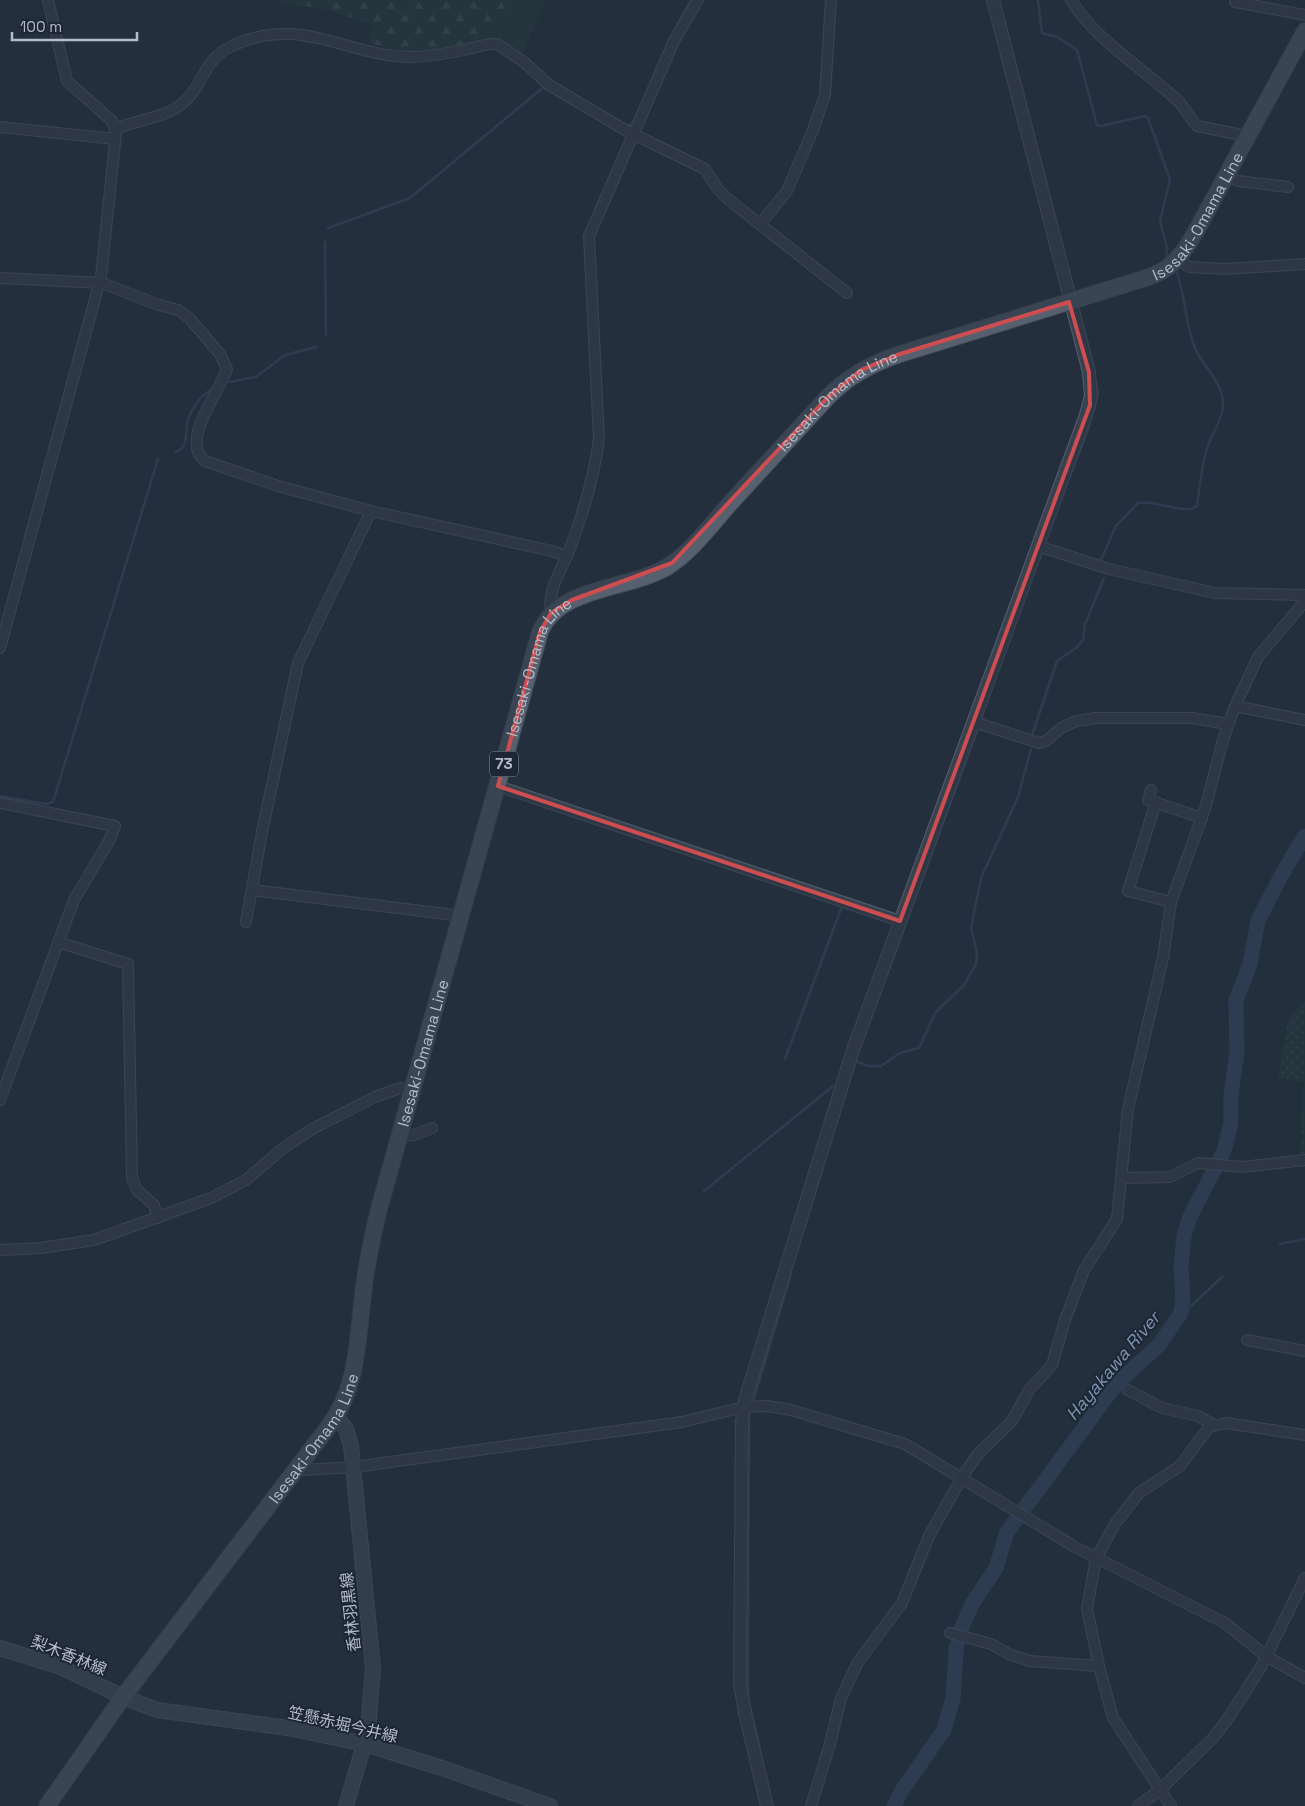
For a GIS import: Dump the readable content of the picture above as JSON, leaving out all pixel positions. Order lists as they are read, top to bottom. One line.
{"streets":{"main road":["Isesaki-Omama Line","73","香林羽黒線","梨木香林線","笠懸赤堀今井線"]},"crossings":[["Isesaki-Omama Line","香林羽黒線"],["Isesaki-Omama Line","梨木香林線"],["Isesaki-Omama Line","笠懸赤堀今井線"],["香林羽黒線","笠懸赤堀今井線"],["梨木香林線","笠懸赤堀今井線"]],"water":["Hayakawa River"],"scale_bar":"100 m"}
